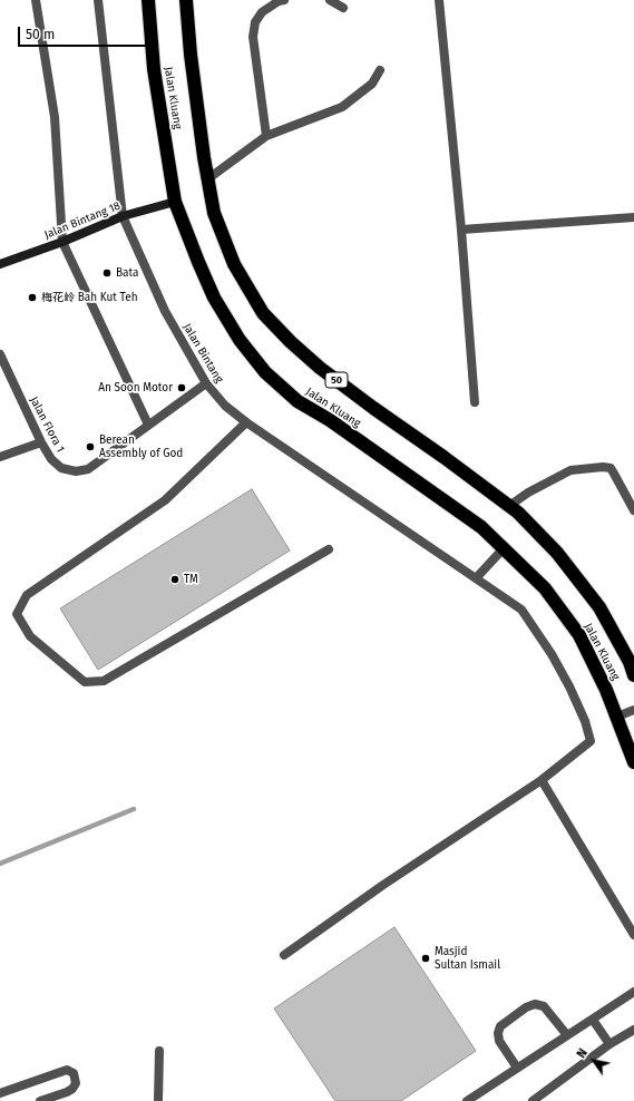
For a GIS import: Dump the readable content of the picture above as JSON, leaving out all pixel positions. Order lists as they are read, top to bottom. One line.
{"streets":{"highway":["Jalan Kluang","50"],"street":["Jalan Bintang 18","Jalan Bintang","Jalan Flora 1"]},"crossings":[["Jalan Kluang","Jalan Bintang 18"],["Jalan Bintang 18","Jalan Bintang"],["Jalan Bintang","Jalan Flora 1"]],"places":["Bata","梅花岭 Bah Kut Teh","An Soon Motor","Berean Assembly of God","TM","Masjid Sultan Ismail"],"scale_bar":"50 m","north":"top left"}
